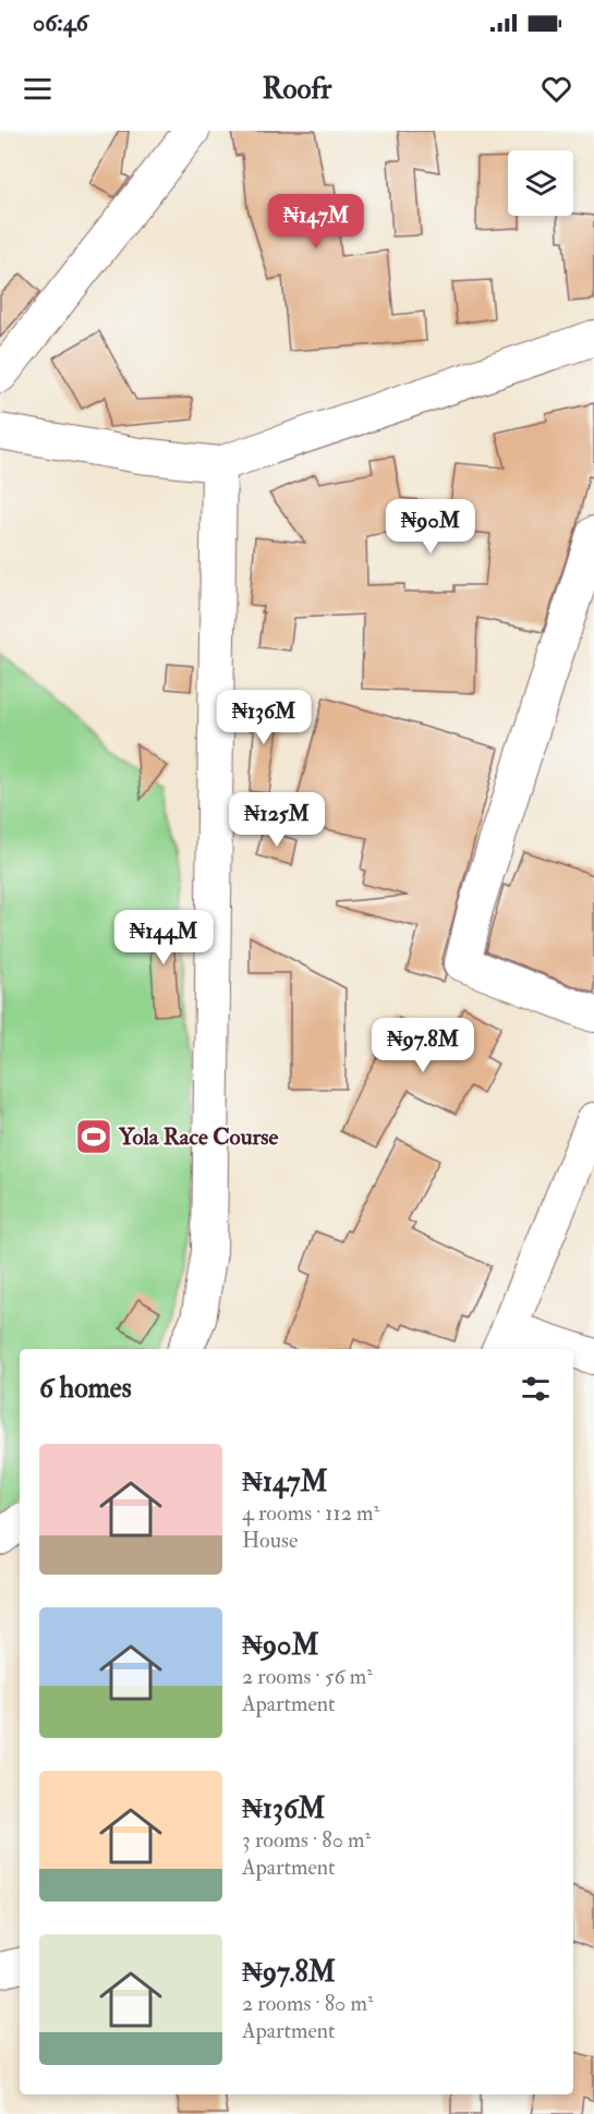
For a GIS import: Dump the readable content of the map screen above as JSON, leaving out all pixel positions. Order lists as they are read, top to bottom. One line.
{"places":{"sports":["Yola Race Course"]},"page":{"status":"06:46","header":"Roofr","price":["₦147M","₦90M","₦136M","₦125M","₦144M","₦97.8M"],"heading":"6 homes","list":[{"name":"₦147M","note":"4 rooms · 112 m² · House"},{"name":"₦90M","note":"2 rooms · 56 m² · Apartment"},{"name":"₦136M","note":"3 rooms · 80 m² · Apartment"},{"name":"₦97.8M","note":"2 rooms · 80 m² · Apartment"}]}}
